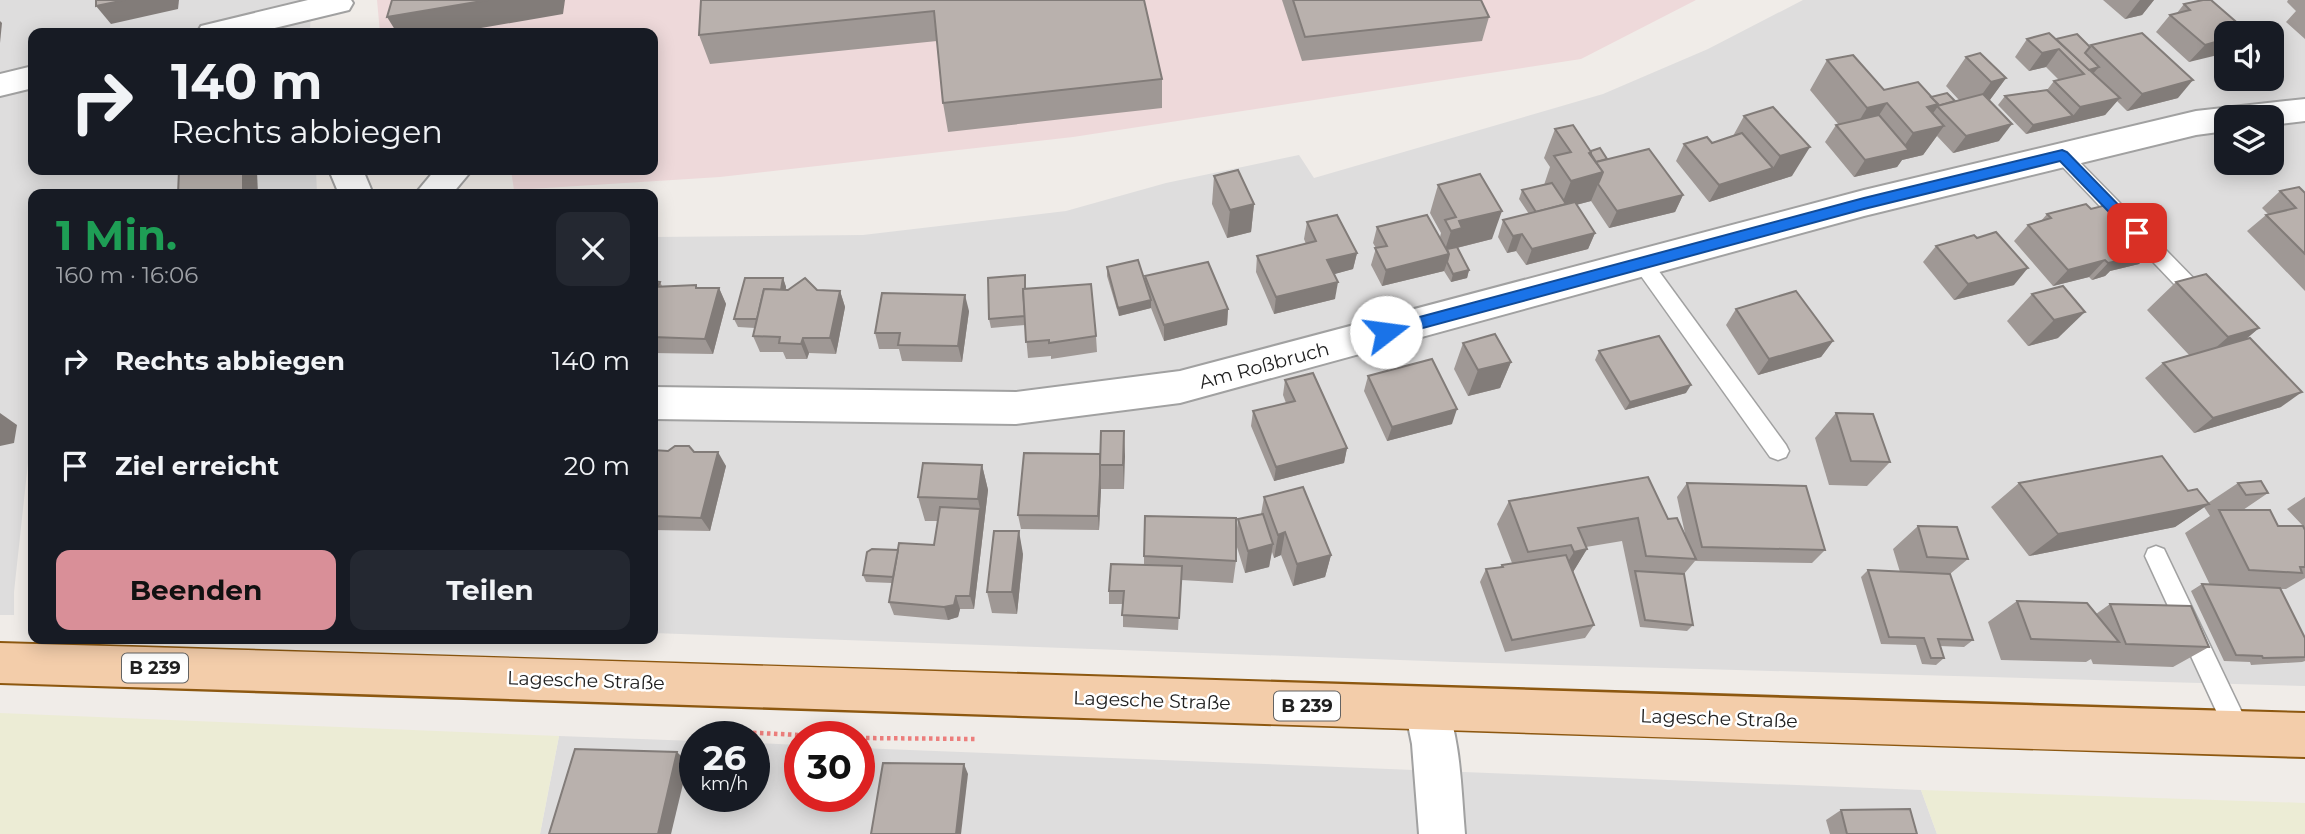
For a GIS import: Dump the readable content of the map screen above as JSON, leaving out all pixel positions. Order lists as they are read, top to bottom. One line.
{"streets":{"main road":["B 239","Lagesche Straße"],"street":["Am Roßbruch"]},"page":{"turn":["140 m","Rechts abbiegen"],"heading":["1 Min.","160 m · 16:06"],"list":[{"name":"Rechts abbiegen","value":"140 m"},{"name":"Ziel erreicht","value":"20 m"}],"buttons":["Beenden","Teilen"],"speed":"26 km/h","limit":"30"}}
